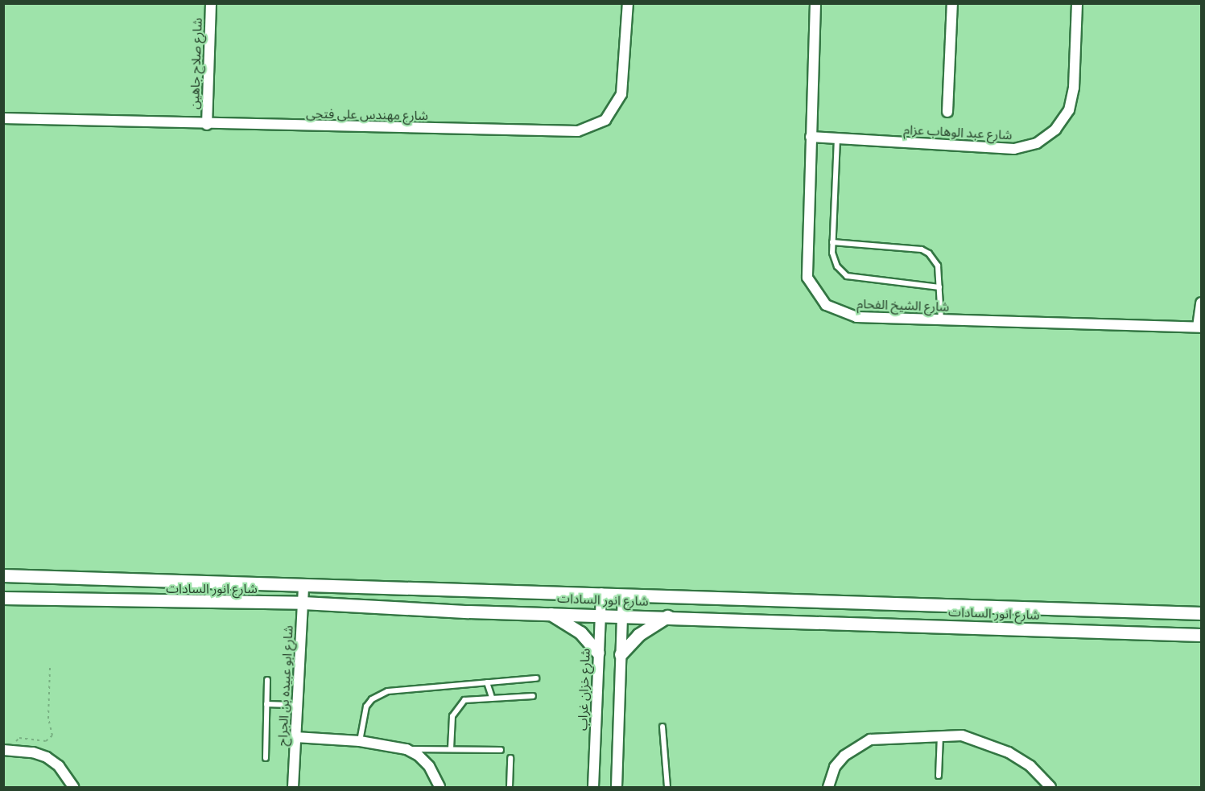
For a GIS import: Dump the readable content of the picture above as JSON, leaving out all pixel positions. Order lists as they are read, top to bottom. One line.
{"streets":{"street":["شارع صلاح جاهين","شارع مهندس على فتحى","شارع عبد الوهاب عزام","شارع الشيخ الفحام","شارع انور السادات","شارع ابو عبيده بن الجراح","شارع خزان غراب"]},"crossings":[["شارع صلاح جاهين","شارع مهندس على فتحى"],["شارع عبد الوهاب عزام","شارع الشيخ الفحام"],["شارع انور السادات","شارع ابو عبيده بن الجراح"],["شارع انور السادات","شارع خزان غراب"]]}
